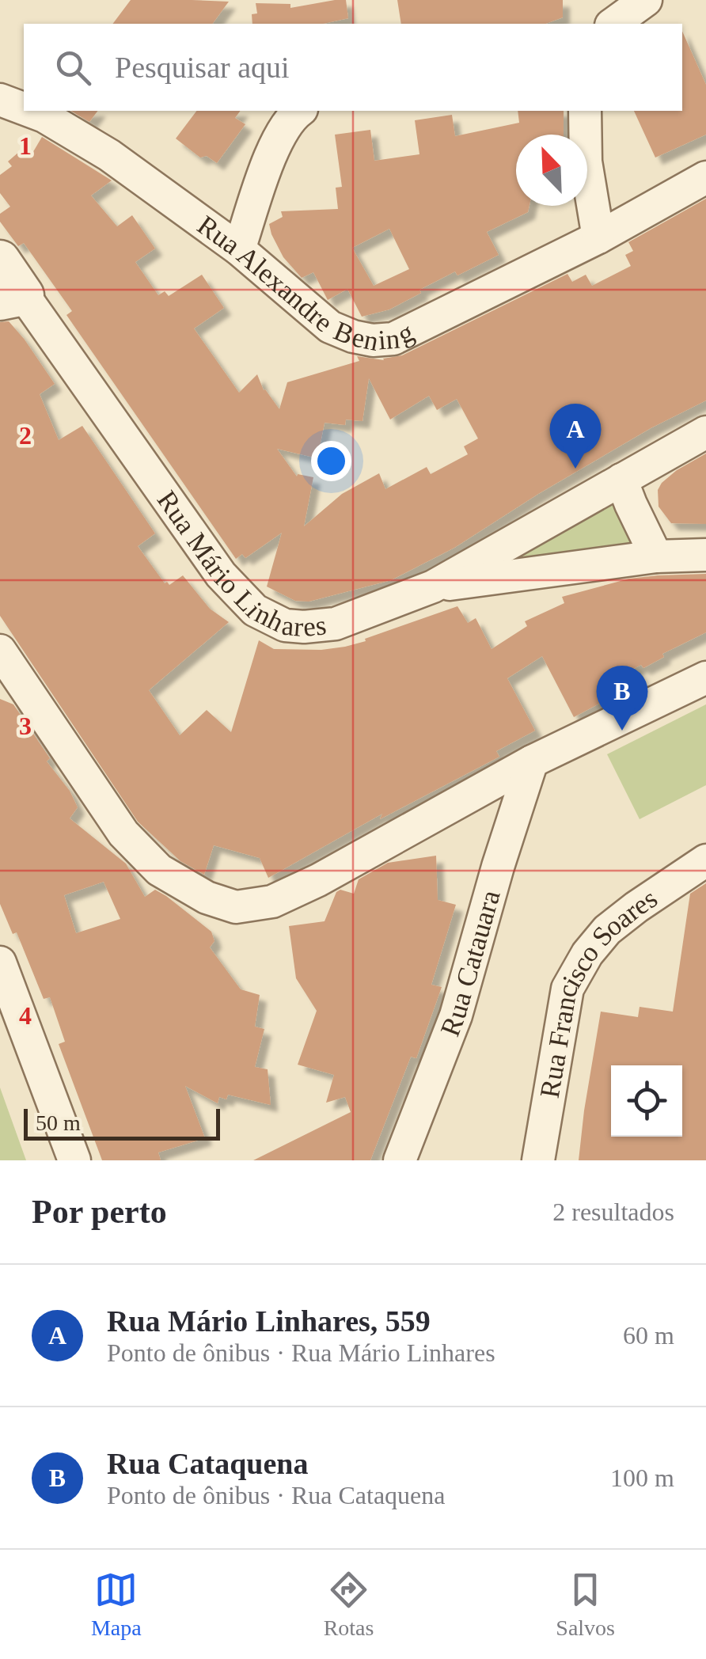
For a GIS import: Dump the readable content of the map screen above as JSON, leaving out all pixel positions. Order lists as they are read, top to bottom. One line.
{"streets":{"street":["Rua Alexandre Bening","Rua Mário Linhares","Rua Catauara","Rua Francisco Soares"]},"scale_bar":"50 m","north":"top left","page":{"search":"Pesquisar aqui","pins":["A","B"],"scale":"50 m","heading":["Por perto","2 resultados"],"list":[{"mark":"A","name":"Rua Mário Linhares, 559","note":"Ponto de ônibus · Rua Mário Linhares","value":"60 m"},{"mark":"B","name":"Rua Cataquena","note":"Ponto de ônibus · Rua Cataquena","value":"100 m"}],"nav":["Mapa","Rotas","Salvos"]},"grid":{"rows":["1","2","3","4"]}}
